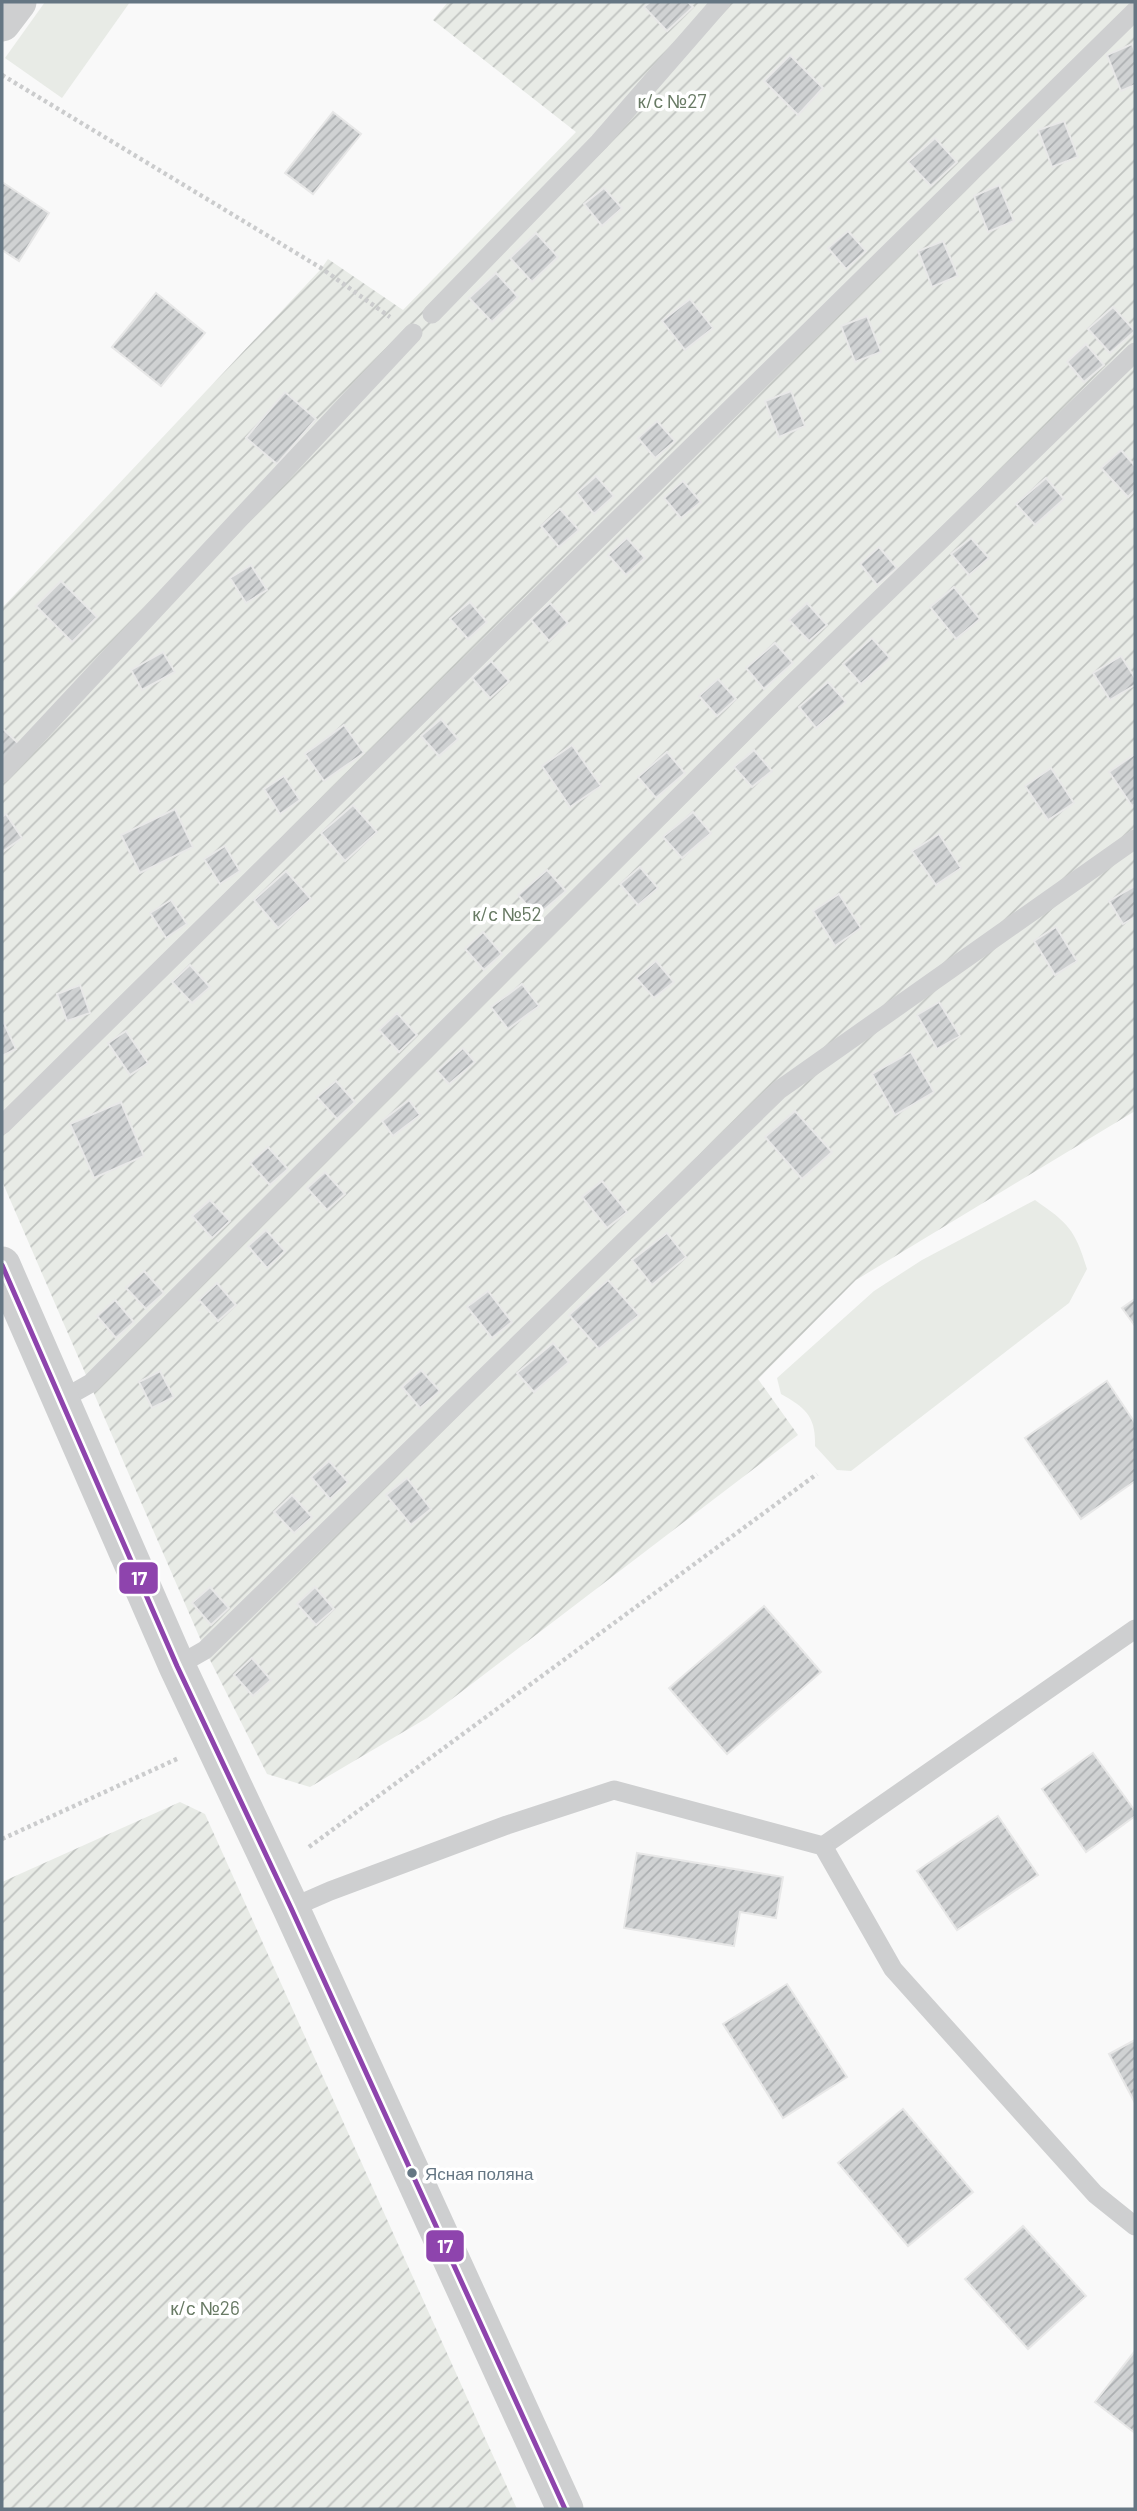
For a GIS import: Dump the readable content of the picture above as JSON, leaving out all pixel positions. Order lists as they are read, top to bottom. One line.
{"parks":["к/с №27","к/с №52","к/с №26"],"places":["Ясная поляна"],"lines":["transit line 17"]}
